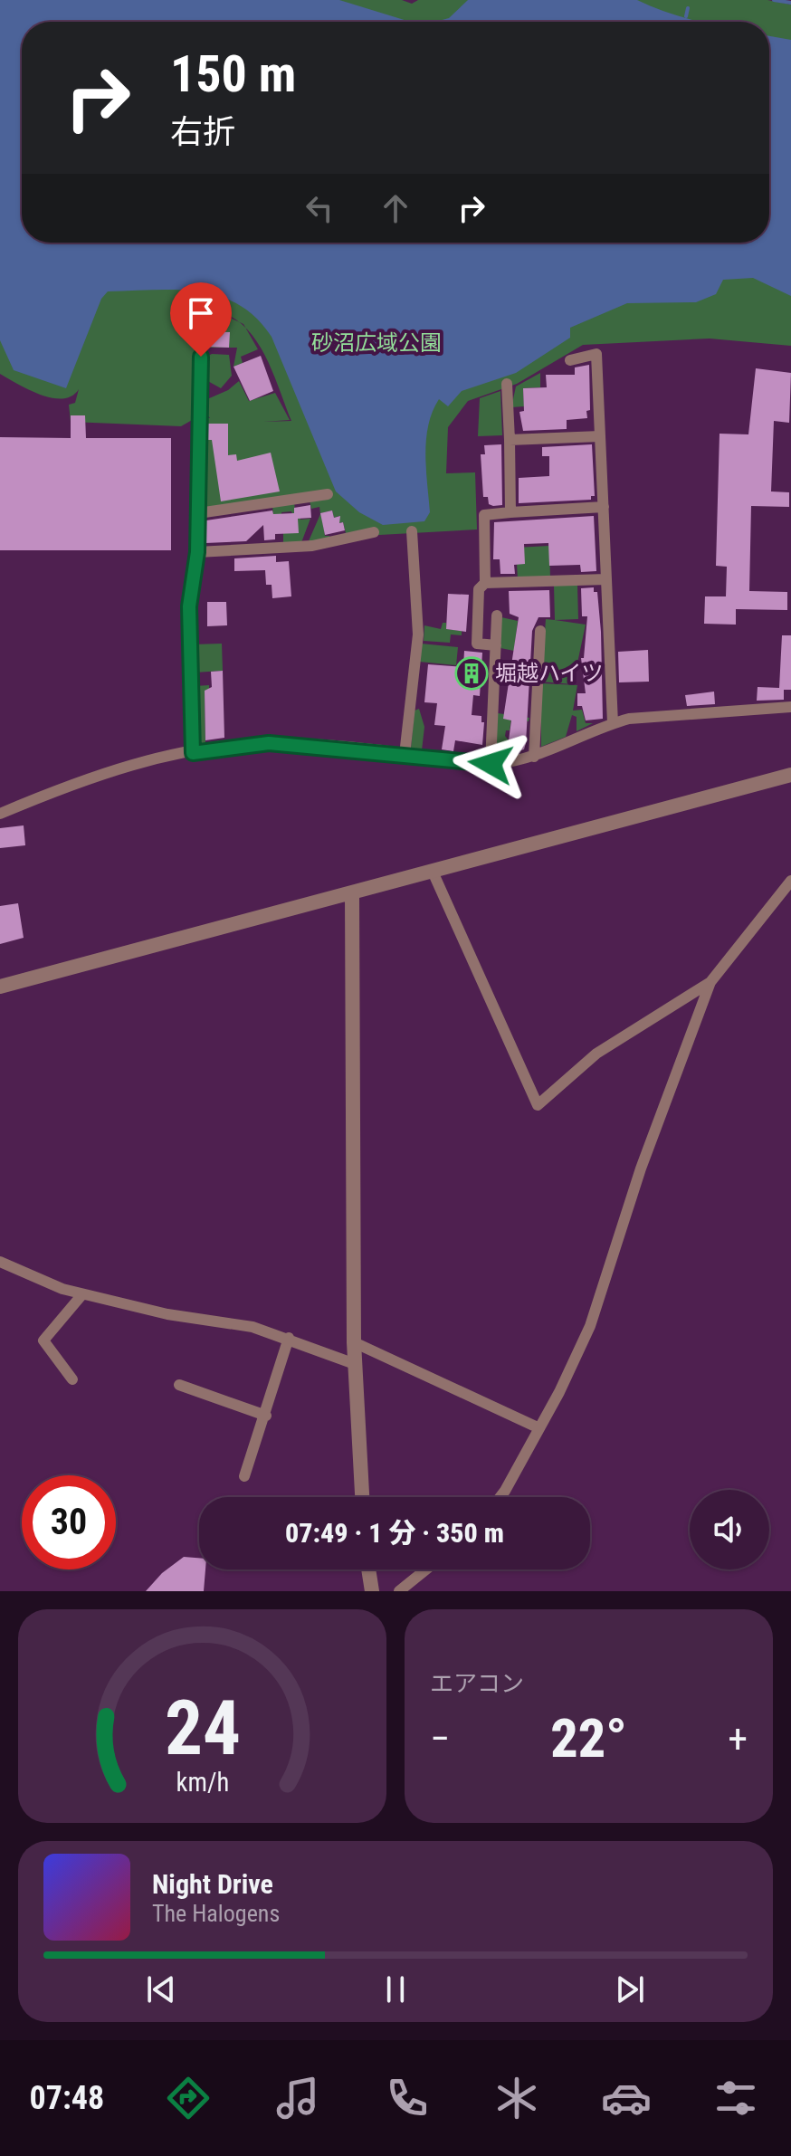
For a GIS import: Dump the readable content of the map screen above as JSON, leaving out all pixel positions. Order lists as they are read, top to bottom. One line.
{"parks":["砂沼広域公園"],"places":{"building":["堀越ハイツ"]},"page":{"turn":["150 m","右折"],"limit":"30","trip":"07:49 · 1 分 · 350 m","tile":"エアコン","heat":["−","22°","+"],"song":["Night Drive","The Halogens"],"tabs":"07:48","gauge":["24","km/h"]}}
